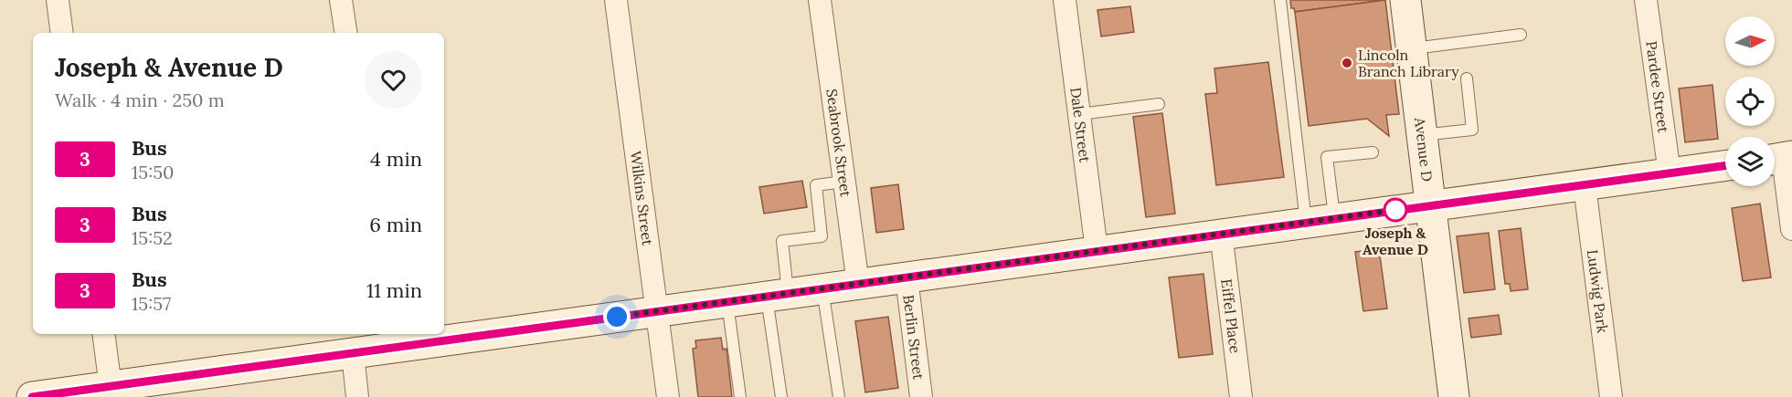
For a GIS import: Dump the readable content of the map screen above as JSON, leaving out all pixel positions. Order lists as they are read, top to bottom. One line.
{"streets":{"main road":["Avenue D"],"street":["Pardee Street","Dale Street","Seabrook Street","Wilkins Street","Ludwig Park","Eiffel Place","Berlin Street"]},"places":["Lincoln Branch Library","Joseph & Avenue D"],"lines":["bus line 3"],"north":"right","page":{"heading":["Joseph & Avenue D","Walk · 4 min · 250 m"],"list":[{"mark":"3","name":"Bus","note":"15:50","value":"4 min"},{"mark":"3","name":"Bus","note":"15:52","value":"6 min"},{"mark":"3","name":"Bus","note":"15:57","value":"11 min"}]}}
